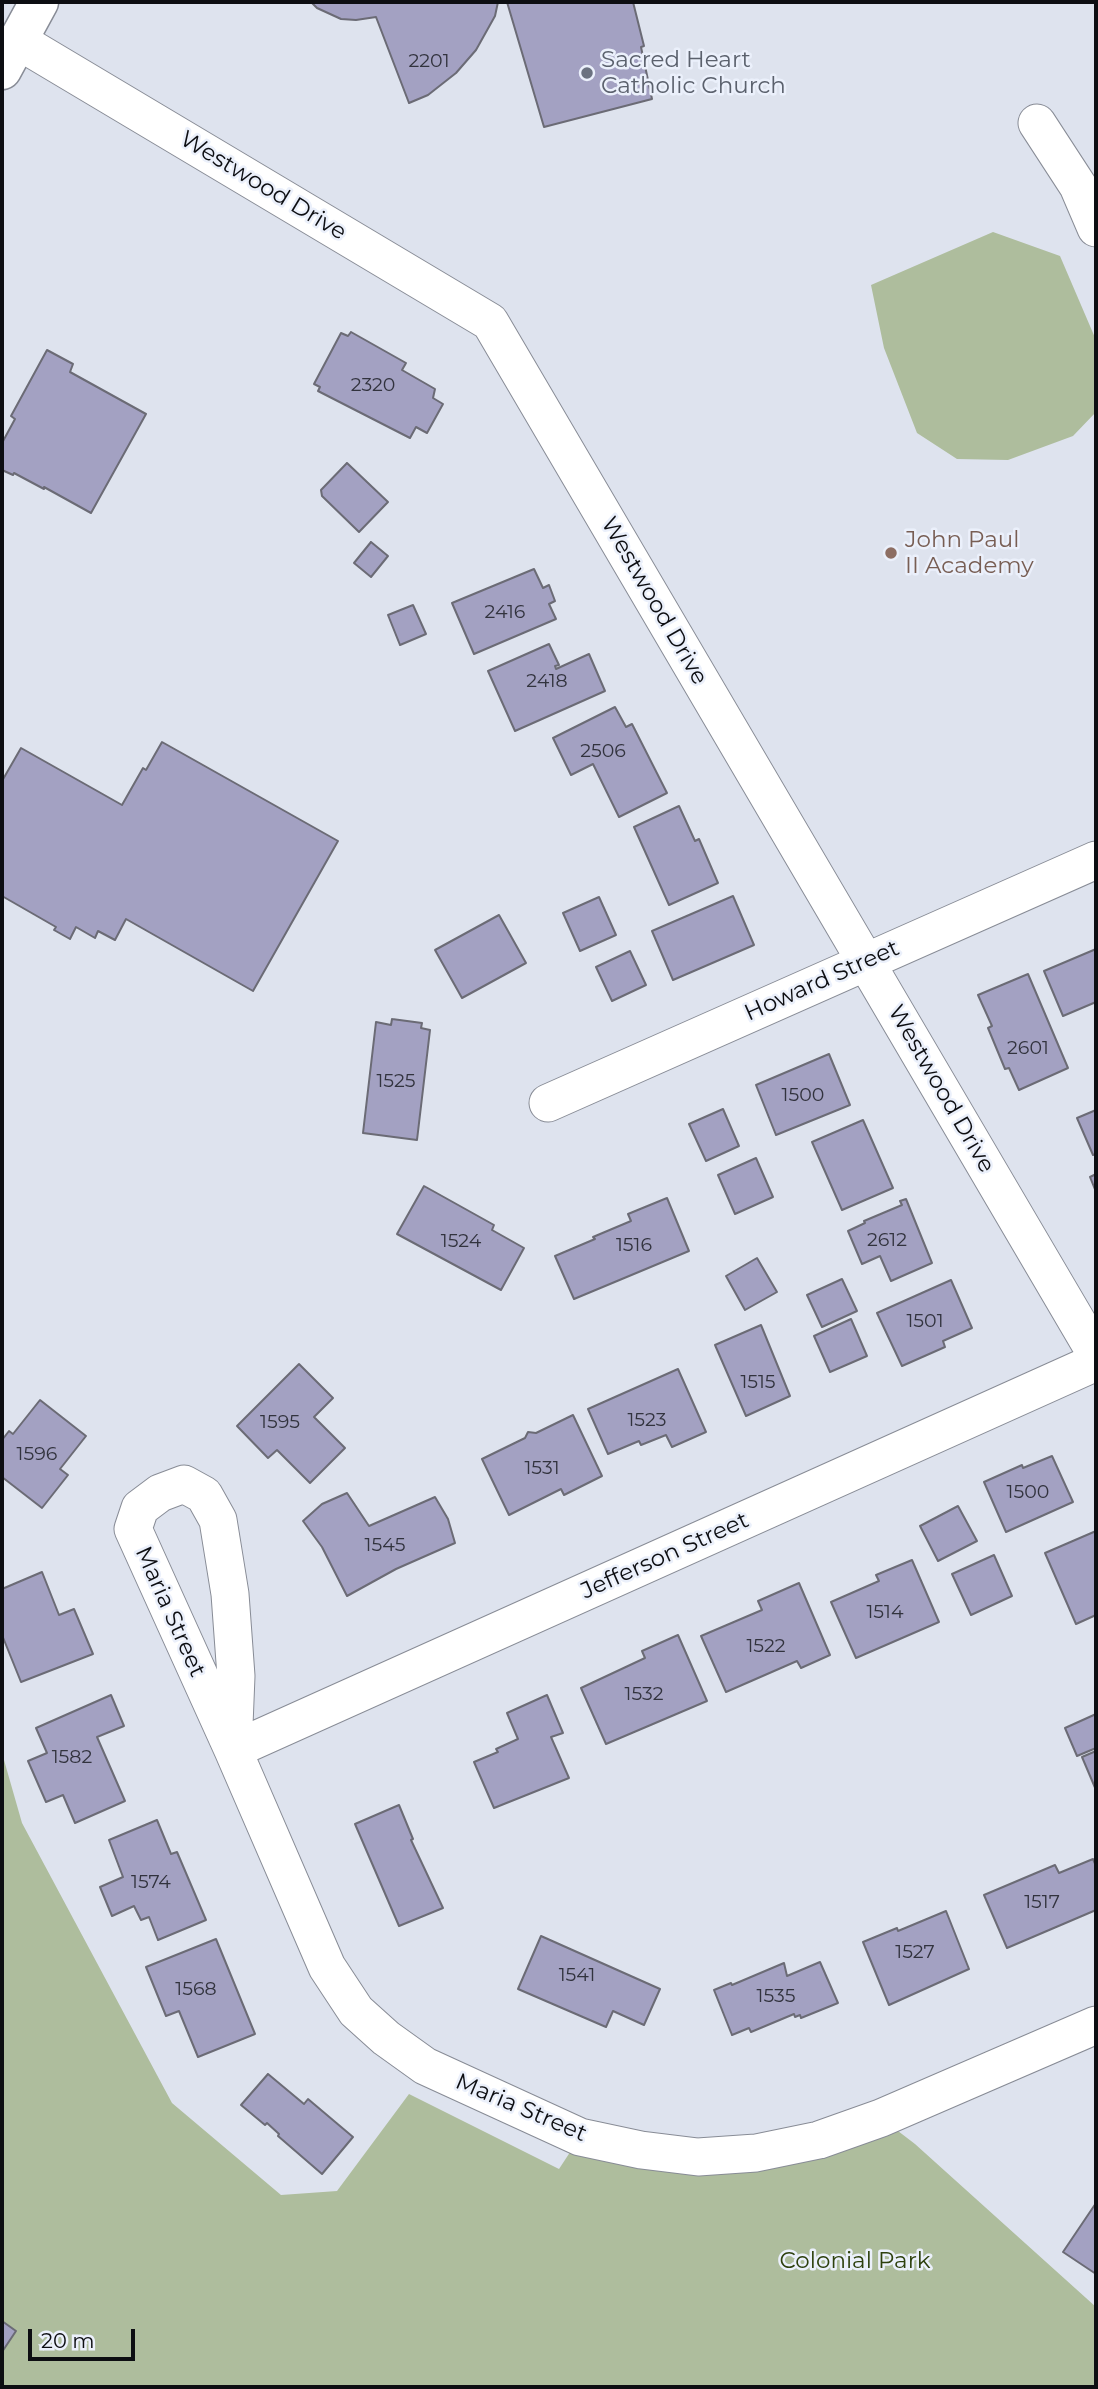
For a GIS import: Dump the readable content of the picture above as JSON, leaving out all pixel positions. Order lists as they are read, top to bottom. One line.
{"streets":{"street":["Westwood Drive","Howard Street","Jefferson Street","Maria Street"]},"crossings":[["Westwood Drive","Howard Street"],["Jefferson Street","Maria Street"]],"parks":["Colonial Park"],"places":["Sacred Heart Catholic Church","John Paul II Academy"],"house_numbers":["2201","2320","2416","2418","2506","2601","1525","1500","2612","1524","1516","1501","1515","1523","1595","1596","1531","1500","1545","1514","1522","1532","1582","1574","1517","1527","1541","1568","1535"],"scale_bar":"20 m"}
